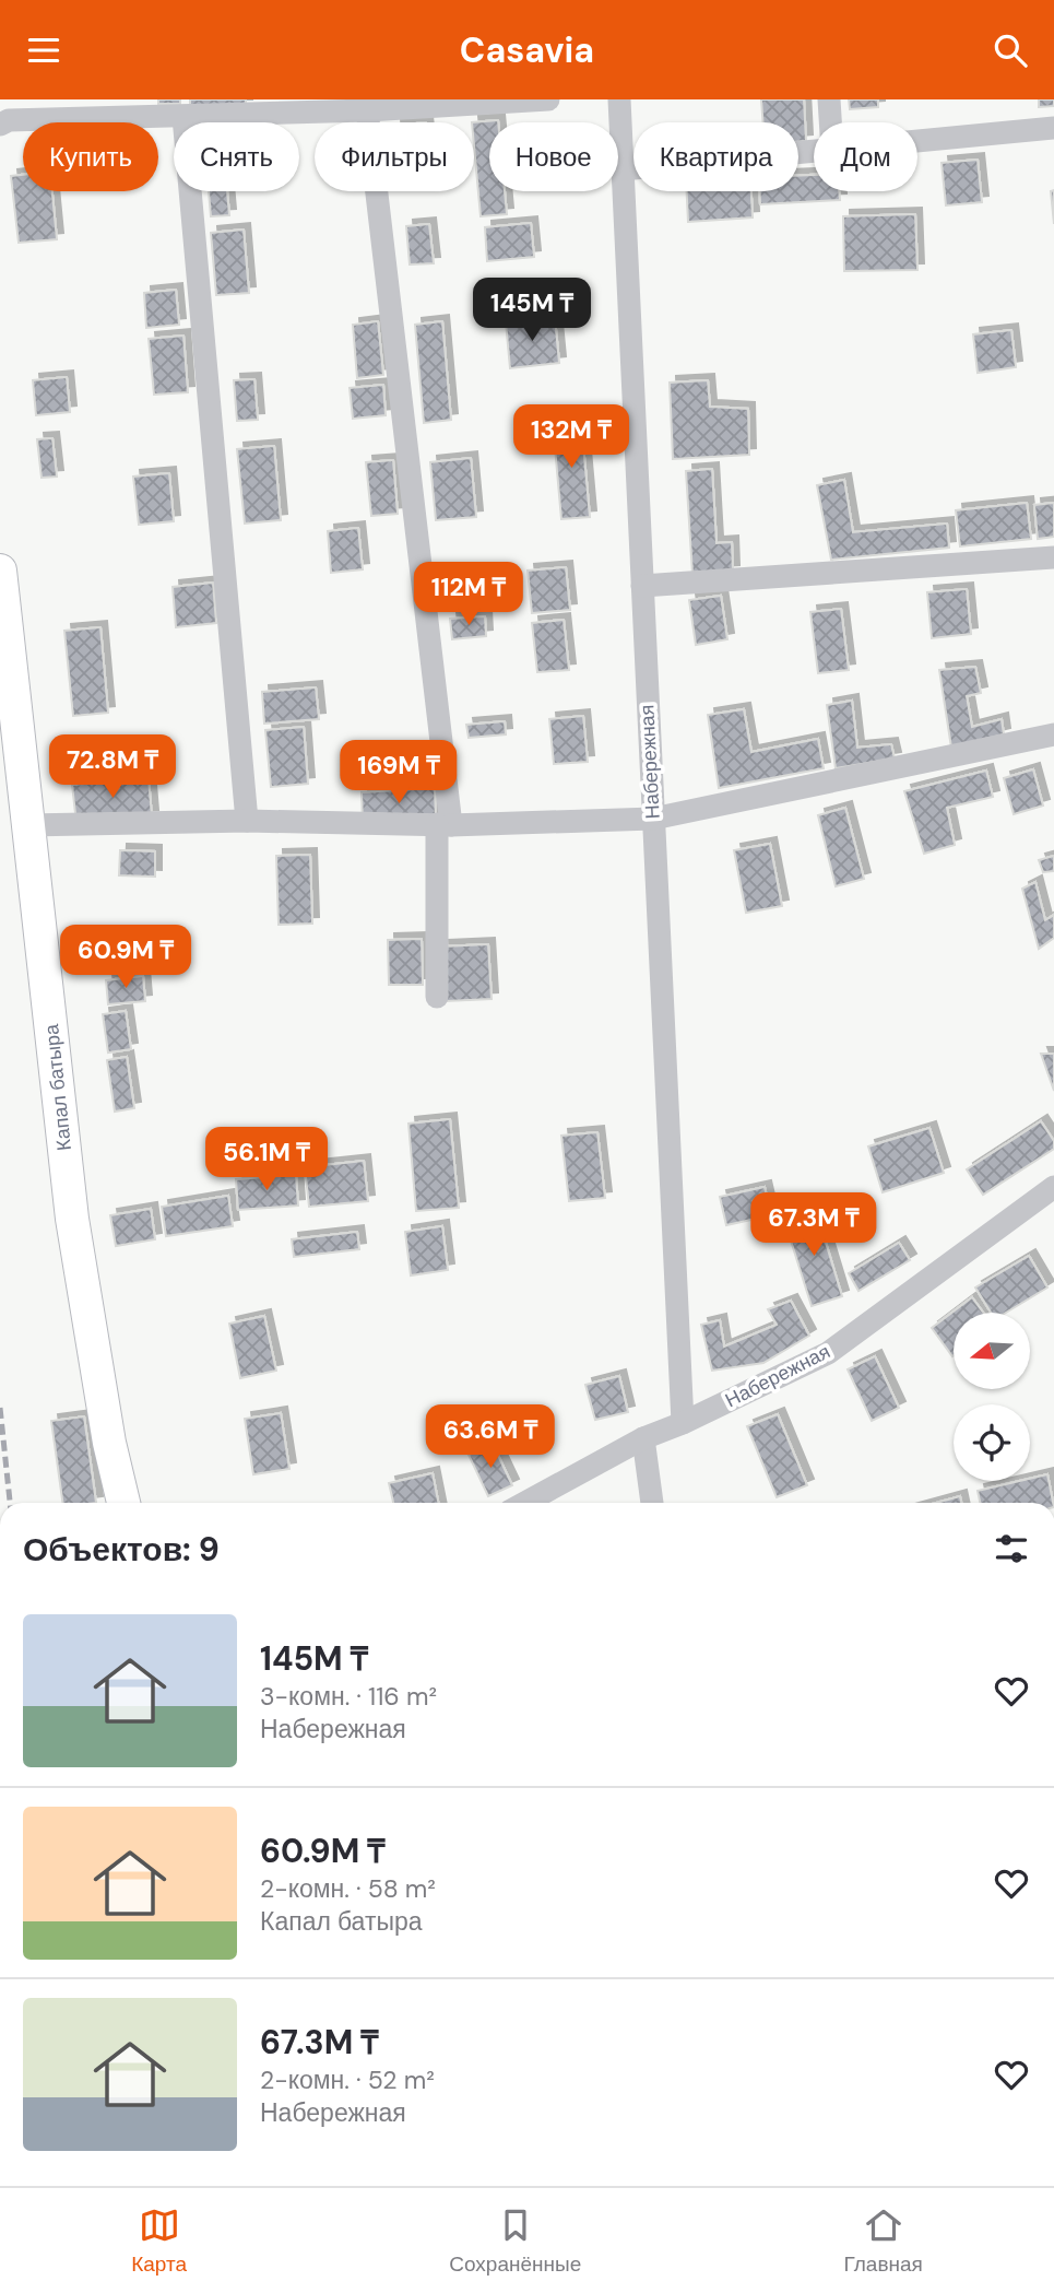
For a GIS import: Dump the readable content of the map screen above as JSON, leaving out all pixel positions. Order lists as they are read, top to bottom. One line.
{"streets":{"main road":["Капал батыра"],"street":["Набережная"]},"north":"left","page":{"header":"Casavia","chip":["Купить","Снять","Фильтры","Новое","Квартира","Дом"],"price":["145M ₸","132M ₸","112M ₸","72.8M ₸","169M ₸","60.9M ₸","56.1M ₸","67.3M ₸","63.6M ₸"],"heading":"Объектов: 9","list":[{"name":"145M ₸","note":"3-комн. · 116 m² · Набережная"},{"name":"60.9M ₸","note":"2-комн. · 58 m² · Капал батыра"},{"name":"67.3M ₸","note":"2-комн. · 52 m² · Набережная"}],"tabs":["Карта","Сохранённые","Главная"]}}
